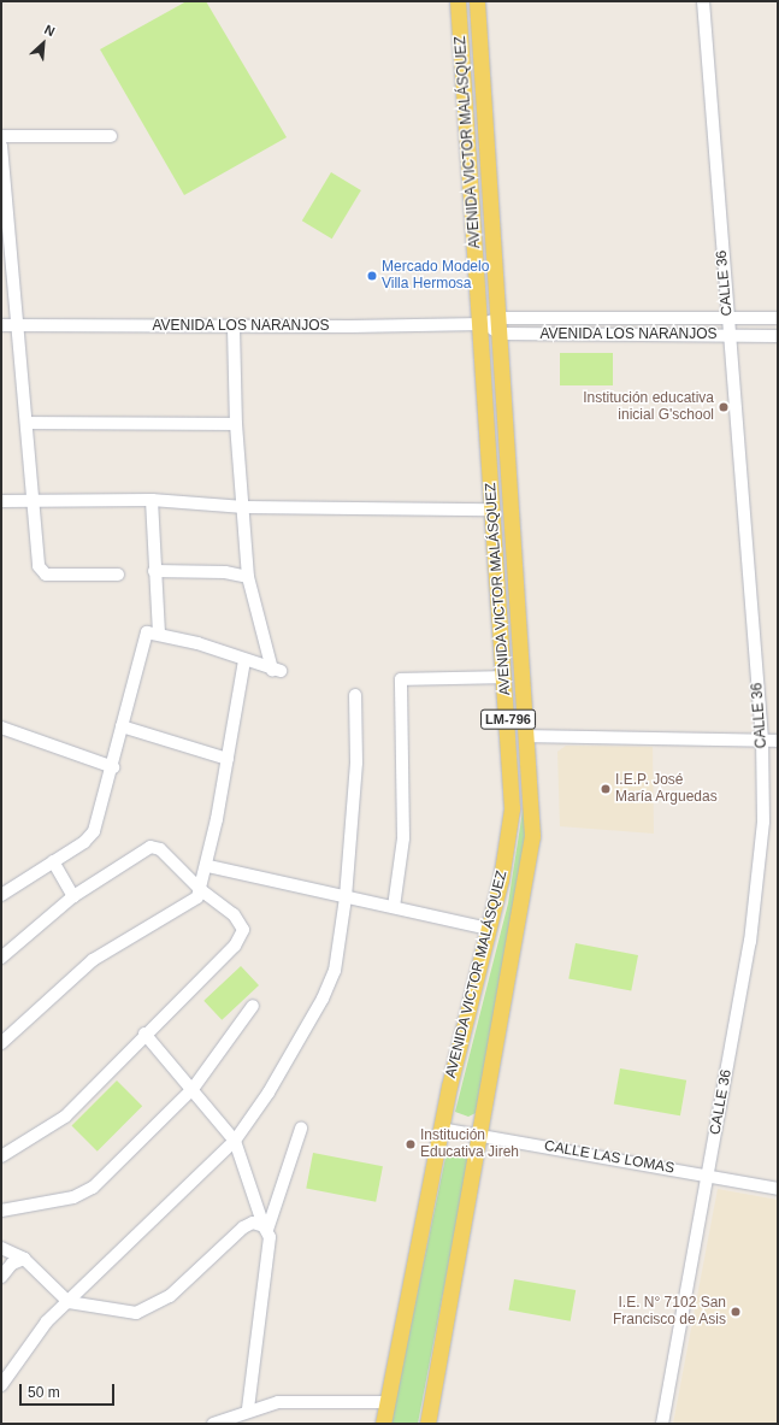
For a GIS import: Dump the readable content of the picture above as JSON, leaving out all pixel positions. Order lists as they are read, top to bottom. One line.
{"streets":{"main road":["AVENIDA VICTOR MALÁSQUEZ","LM-796"],"street":["CALLE 36","AVENIDA LOS NARANJOS","CALLE LAS LOMAS"]},"crossings":[["AVENIDA VICTOR MALÁSQUEZ","AVENIDA LOS NARANJOS"],["AVENIDA VICTOR MALÁSQUEZ","CALLE LAS LOMAS"],["CALLE 36","AVENIDA LOS NARANJOS"],["CALLE 36","CALLE LAS LOMAS"]],"places":["Mercado Modelo Villa Hermosa","Institución educativa inicial G'school","I.E.P. José María Arguedas","Institución Educativa Jireh","I.E. N° 7102 San Francisco de Asis"],"scale_bar":"50 m","north":"top right"}
